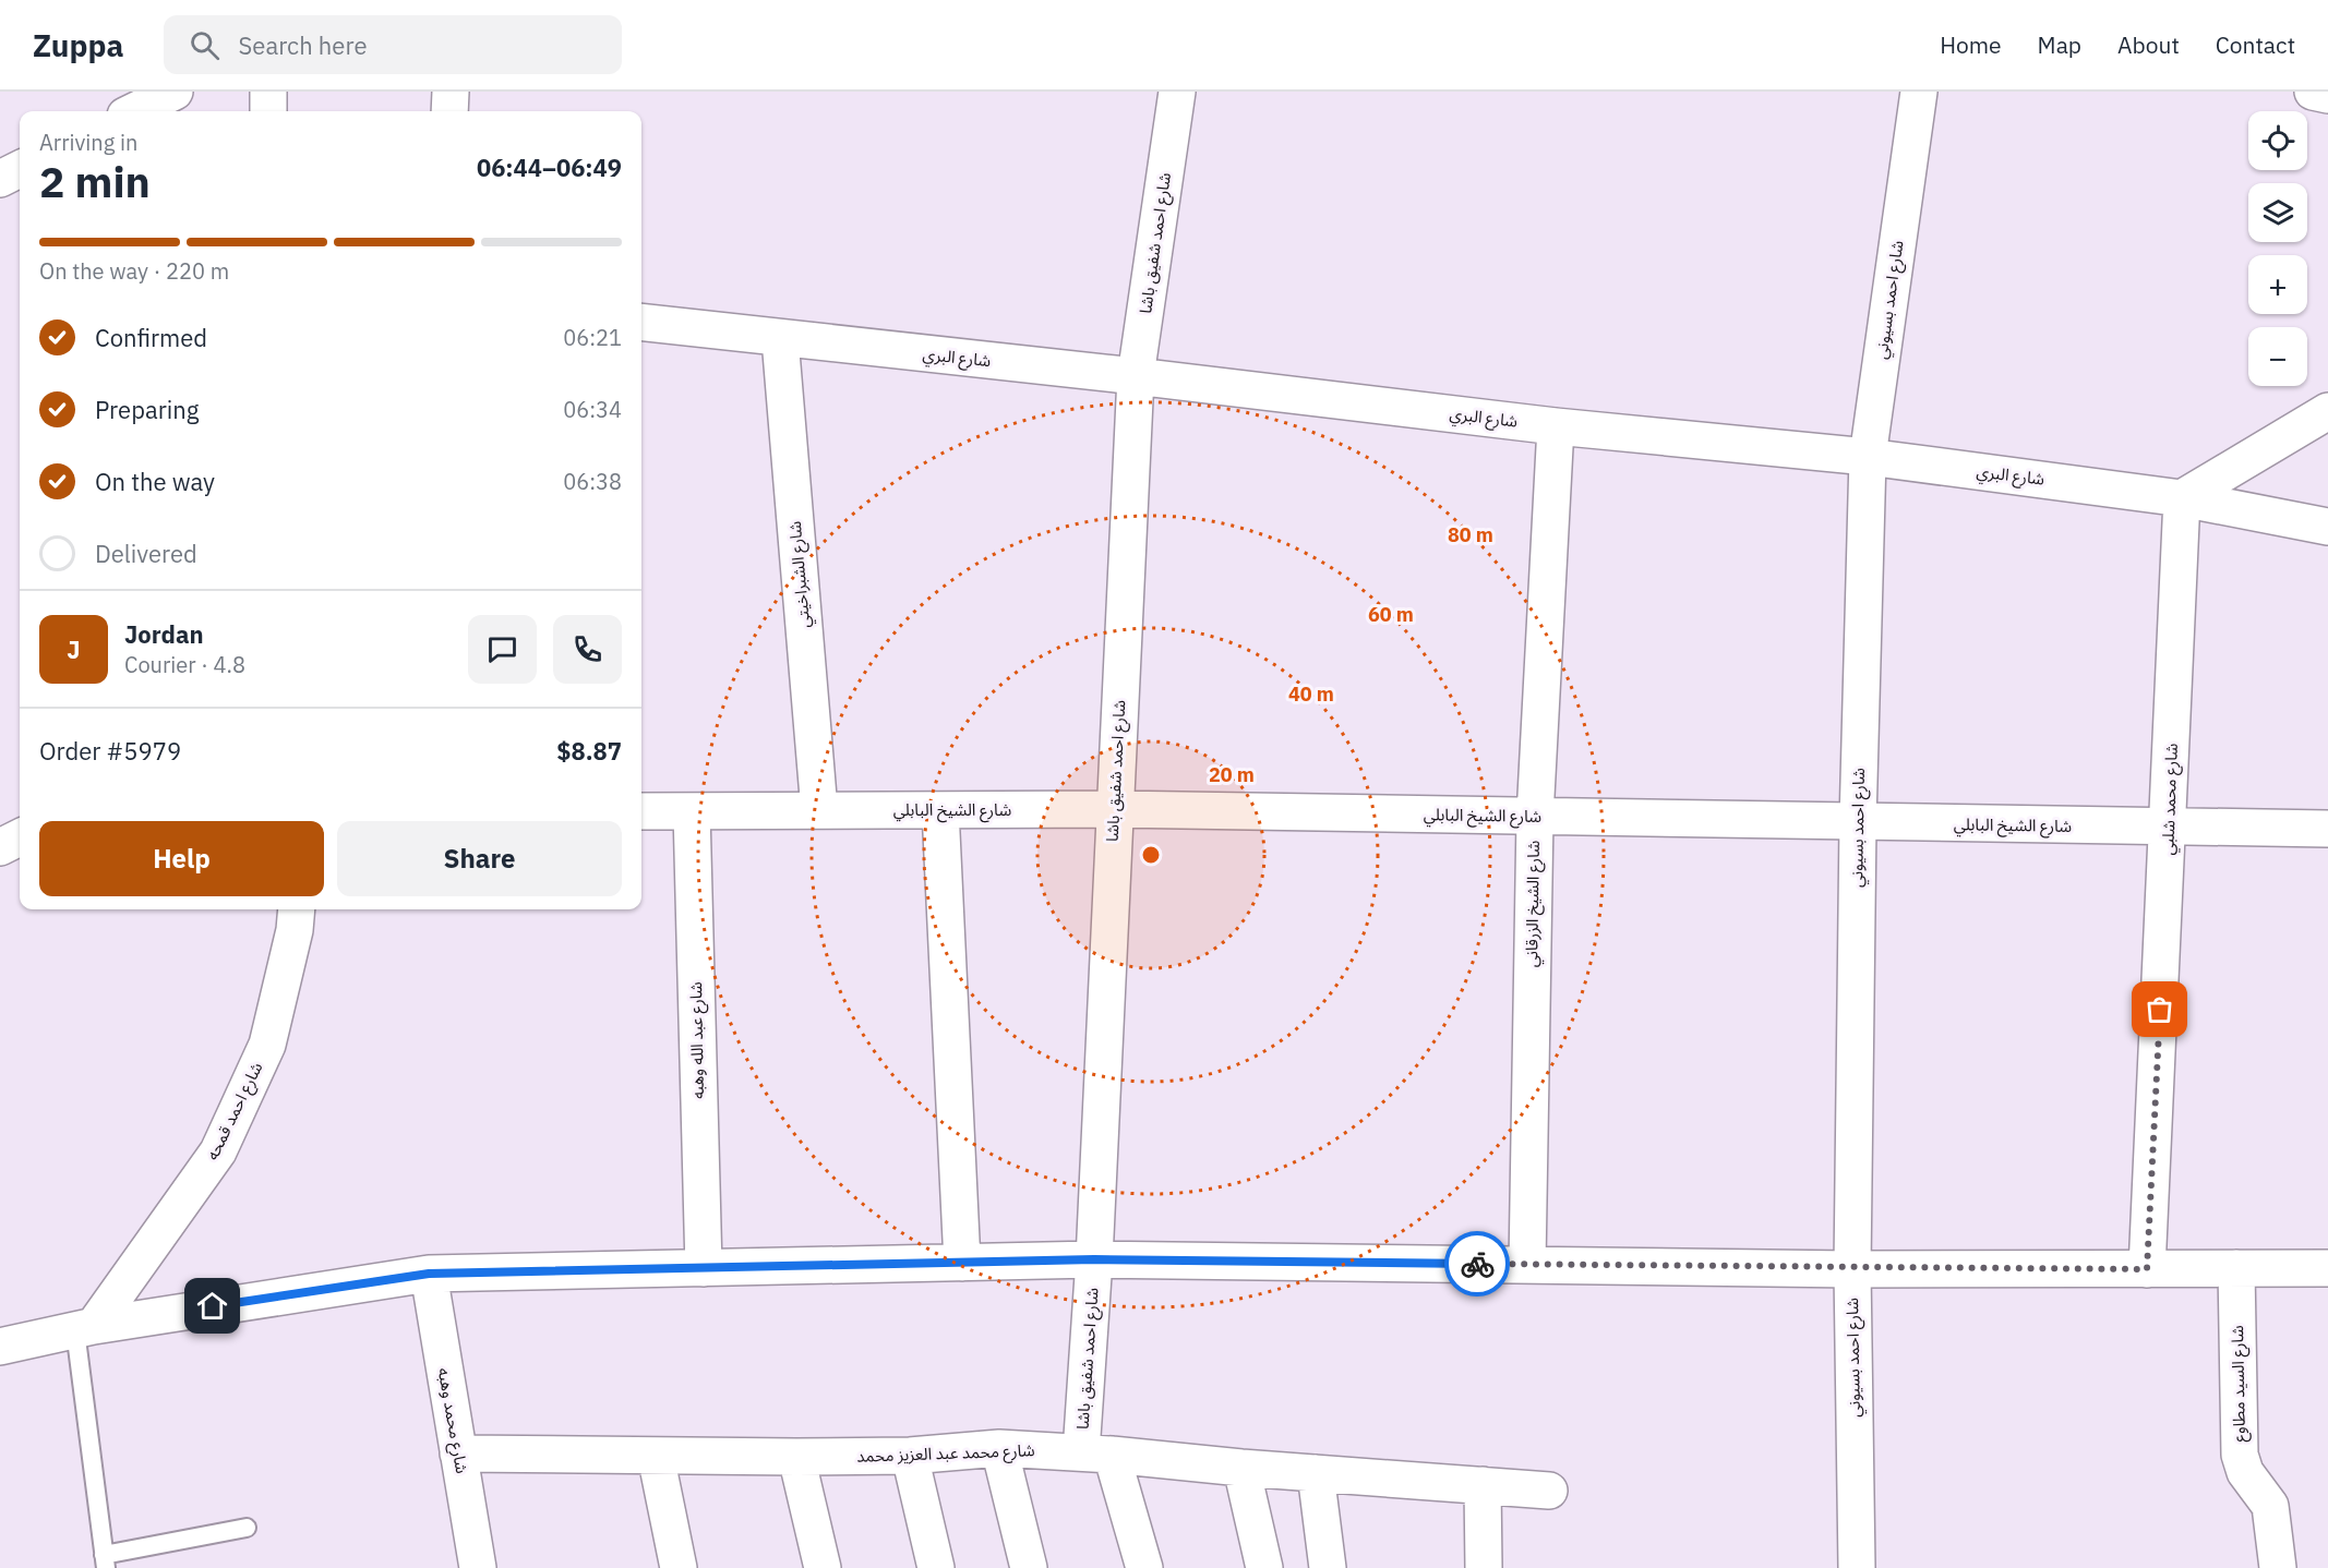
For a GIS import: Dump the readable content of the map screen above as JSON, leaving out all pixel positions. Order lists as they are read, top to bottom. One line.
{"streets":{"street":["شارع احمد شفيق باشا","شارع احمد بسيوني","شارع البري","شارع الشبراخيتي","شارع محمد شلبي","شارع الشيخ البابلي","شارع الشيخ الزرقاني","شارع عبد الله وهبه","شارع احمد قمحه","شارع السيد مطاوع","شارع محمد وهبه","شارع محمد عبد العزيز محمد"]},"crossings":[["شارع احمد شفيق باشا","شارع البري"],["شارع احمد شفيق باشا","شارع الشيخ البابلي"],["شارع احمد شفيق باشا","شارع محمد عبد العزيز محمد"],["شارع احمد بسيوني","شارع البري"],["شارع احمد بسيوني","شارع الشيخ البابلي"],["شارع البري","شارع الشبراخيتي"],["شارع البري","شارع محمد شلبي"],["شارع البري","شارع الشيخ الزرقاني"],["شارع الشبراخيتي","شارع الشيخ البابلي"],["شارع محمد شلبي","شارع الشيخ البابلي"],["شارع الشيخ البابلي","شارع الشيخ الزرقاني"],["شارع الشيخ البابلي","شارع عبد الله وهبه"],["شارع محمد وهبه","شارع محمد عبد العزيز محمد"]],"page":{"header":"Zuppa","search":"Search here","nav":["Home","Map","About","Contact"],"map_buttons":["+","−"],"heading":["2 min","Arriving in","06:44–06:49"],"panel":["Jordan","Courier · 4.8","Order #5979","$8.87"],"bar":"On the way · 220 m","list":[["Confirmed","06:21"],["Preparing","06:34"],["On the way","06:38"],"Delivered"],"round":"J","buttons":["Help","Share"]},"rings":["80 m","60 m","40 m","20 m"]}
